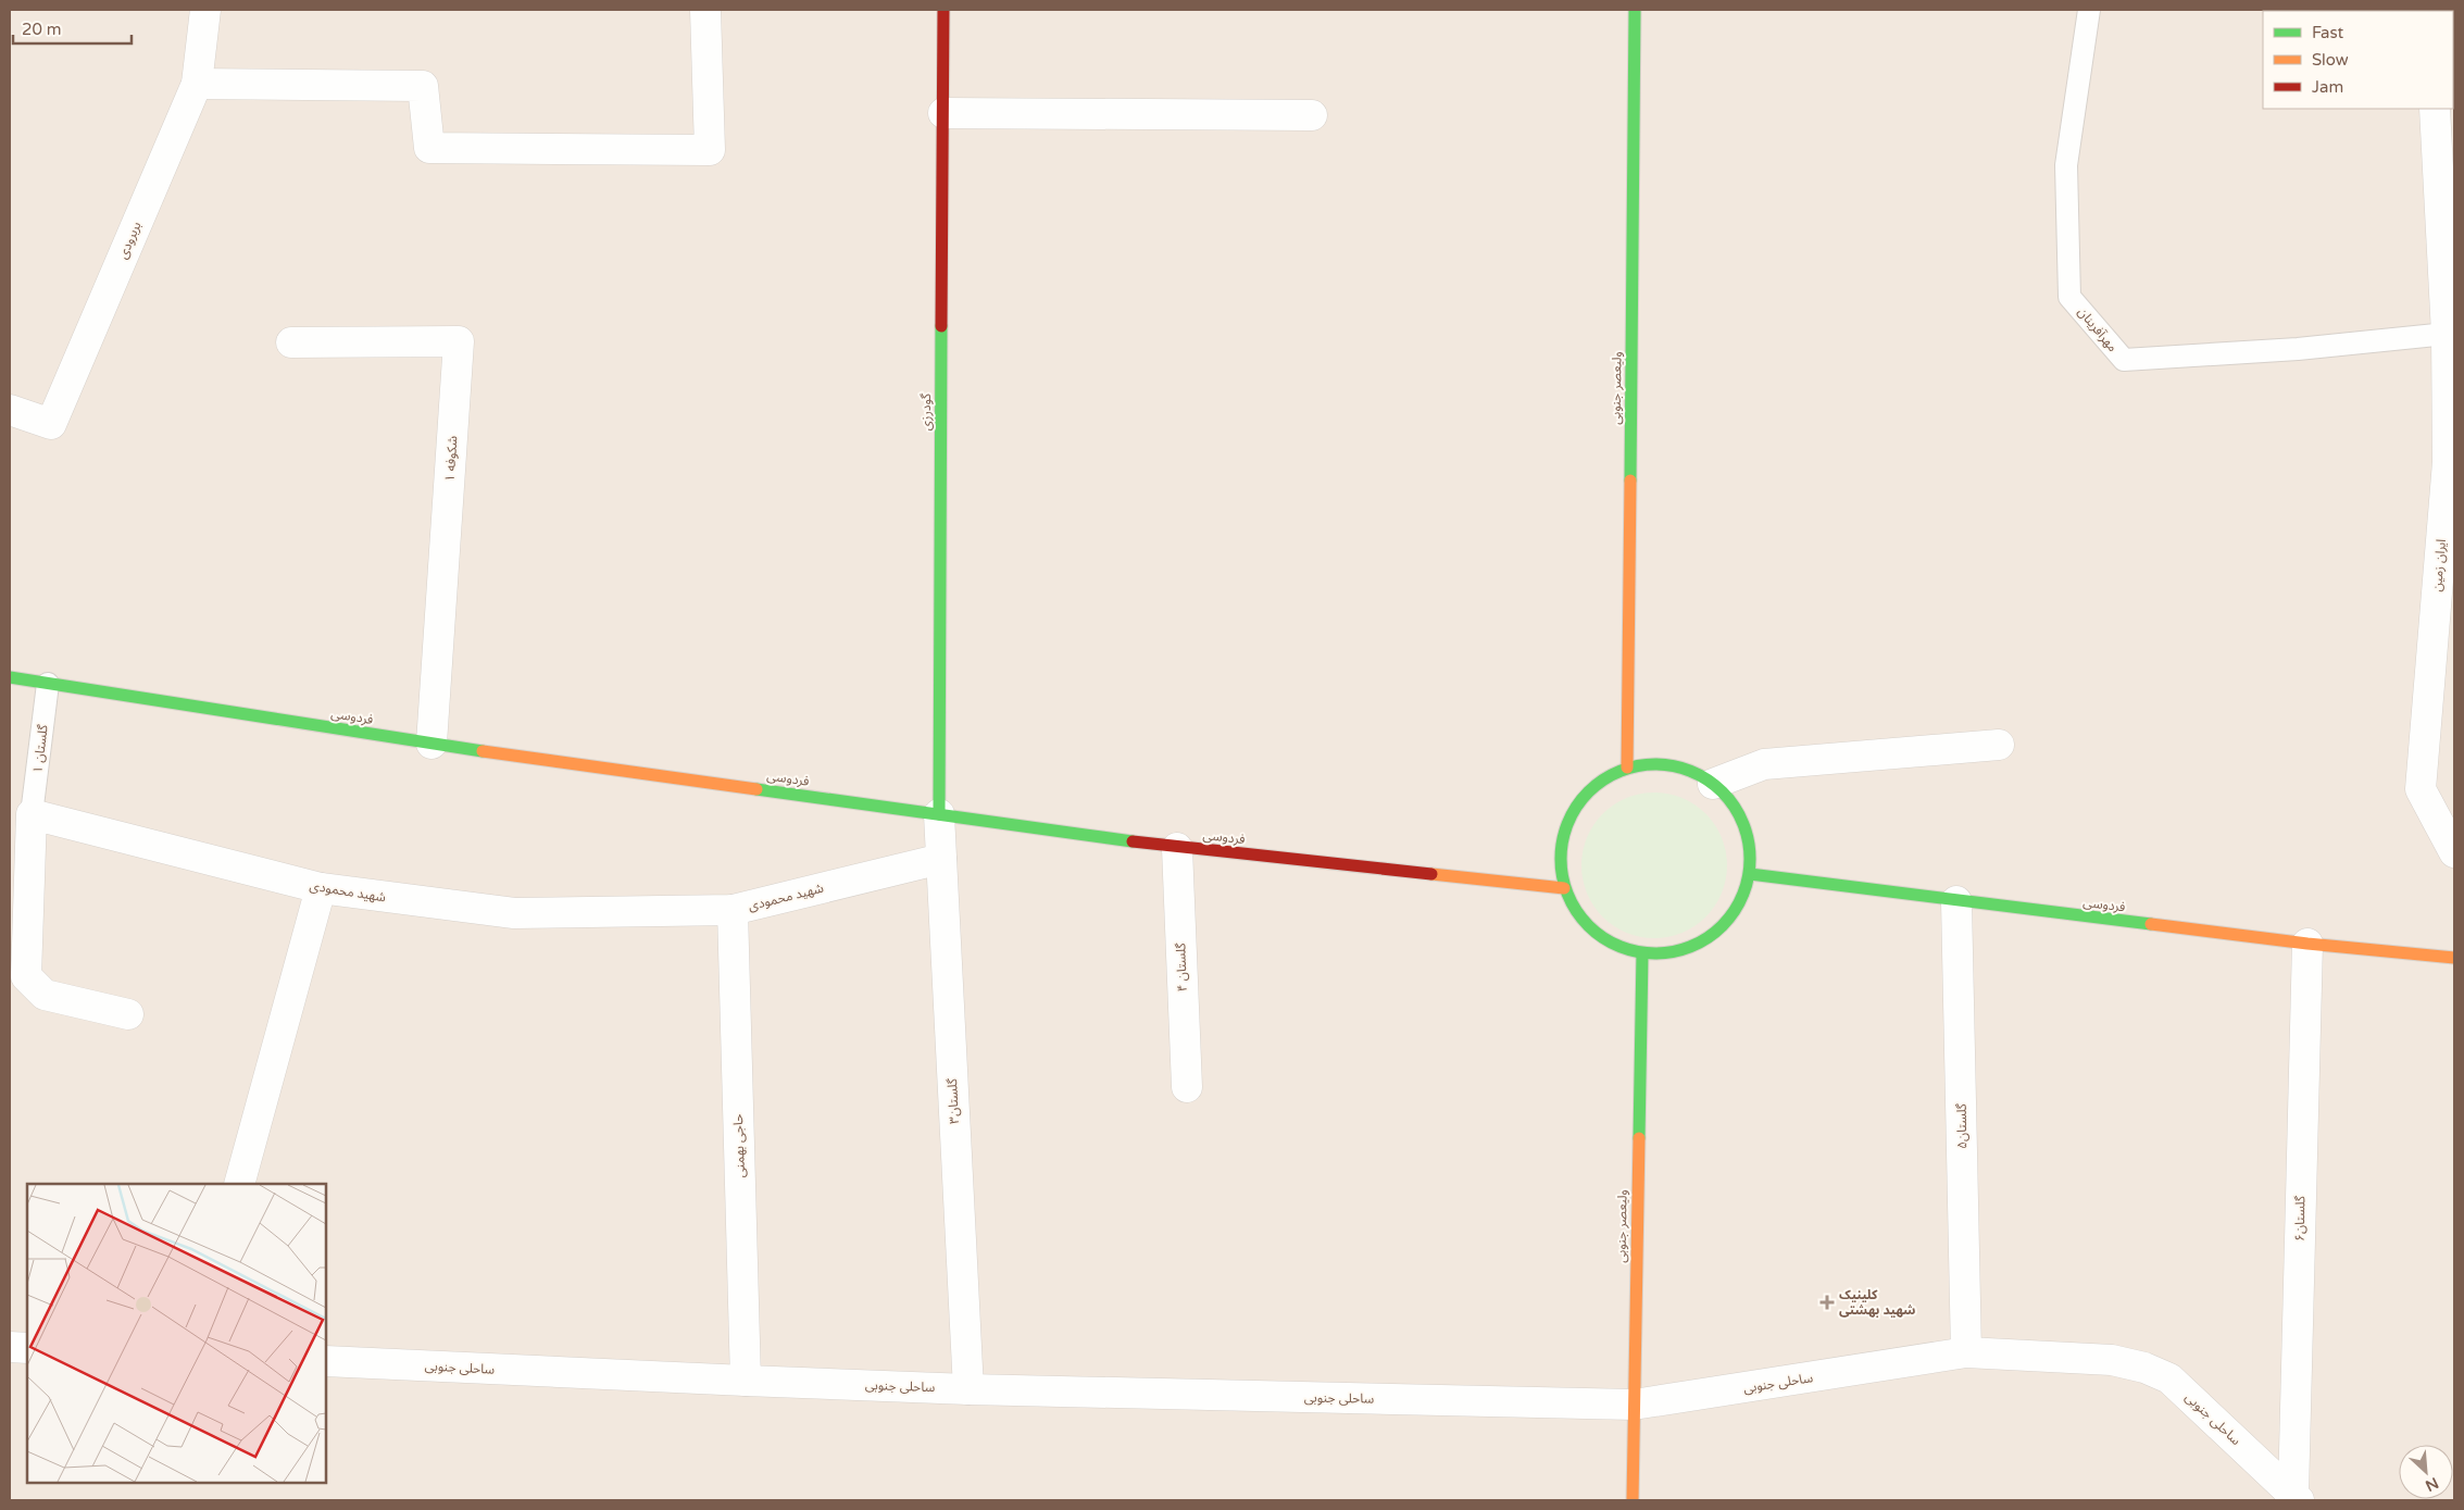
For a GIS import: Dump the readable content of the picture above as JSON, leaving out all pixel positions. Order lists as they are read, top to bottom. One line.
{"streets":{"street":["بربرودی","ولیعصر جنوبی","گودرزی","شکوفه ۱","ایران زمین","فردوسی","شهید محمودی","گلستان ۴","گلستان۳","گلستان۵","حاجی بهمنی","گلستان۶","ساحلی جنوبی"],"lane":["مهرآفرینان","گلستان ۱"]},"crossings":[["مهرآفرینان","ایران زمین"],["ولیعصر جنوبی","فردوسی"],["ولیعصر جنوبی","ساحلی جنوبی"],["گودرزی","فردوسی"],["گودرزی","گلستان۳"],["شکوفه ۱","فردوسی"],["فردوسی","گلستان ۱"],["فردوسی","گلستان ۴"],["فردوسی","گلستان۳"],["فردوسی","گلستان۵"],["فردوسی","گلستان۶"],["گلستان ۱","شهید محمودی"],["شهید محمودی","گلستان۳"],["شهید محمودی","حاجی بهمنی"],["گلستان۳","ساحلی جنوبی"],["گلستان۵","ساحلی جنوبی"],["حاجی بهمنی","ساحلی جنوبی"],["گلستان۶","ساحلی جنوبی"]],"places":{"health":["کلینیک شهید بهشتی"]},"legend":["Fast","Slow","Jam"],"scale_bar":"20 m","north":"bottom right"}
